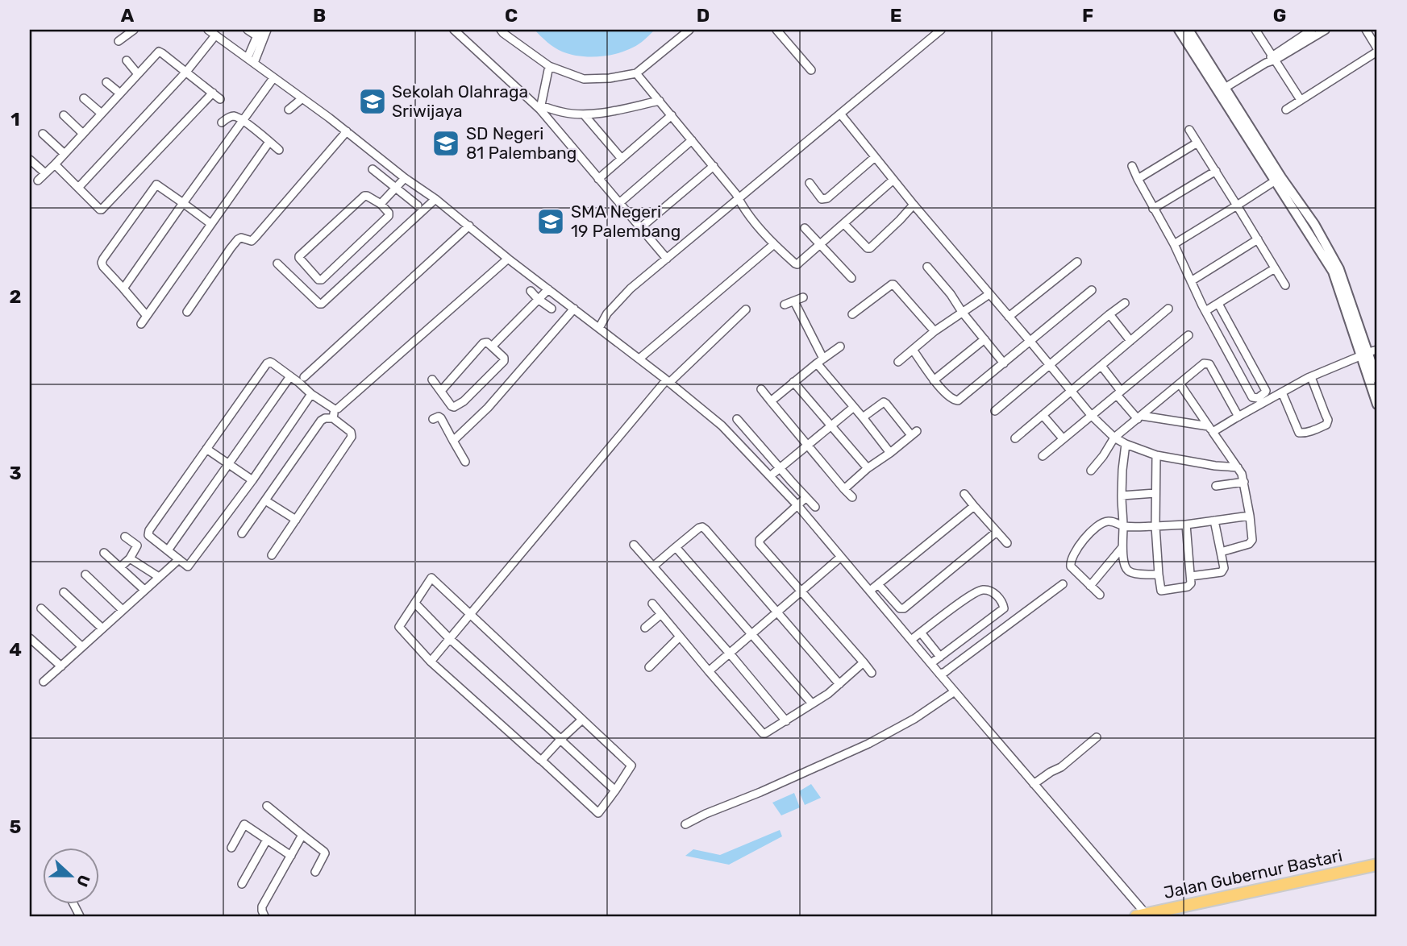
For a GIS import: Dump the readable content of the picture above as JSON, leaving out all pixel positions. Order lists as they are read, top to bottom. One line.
{"streets":{"highway":["Jalan Gubernur Bastari"]},"places":{"school or university":["Sekolah Olahraga Sriwijaya","SD Negeri 81 Palembang","SMA Negeri 19 Palembang"]},"north":"right","grid":{"columns":["A","B","C","D","E","F","G"],"rows":["1","2","3","4","5"]}}
